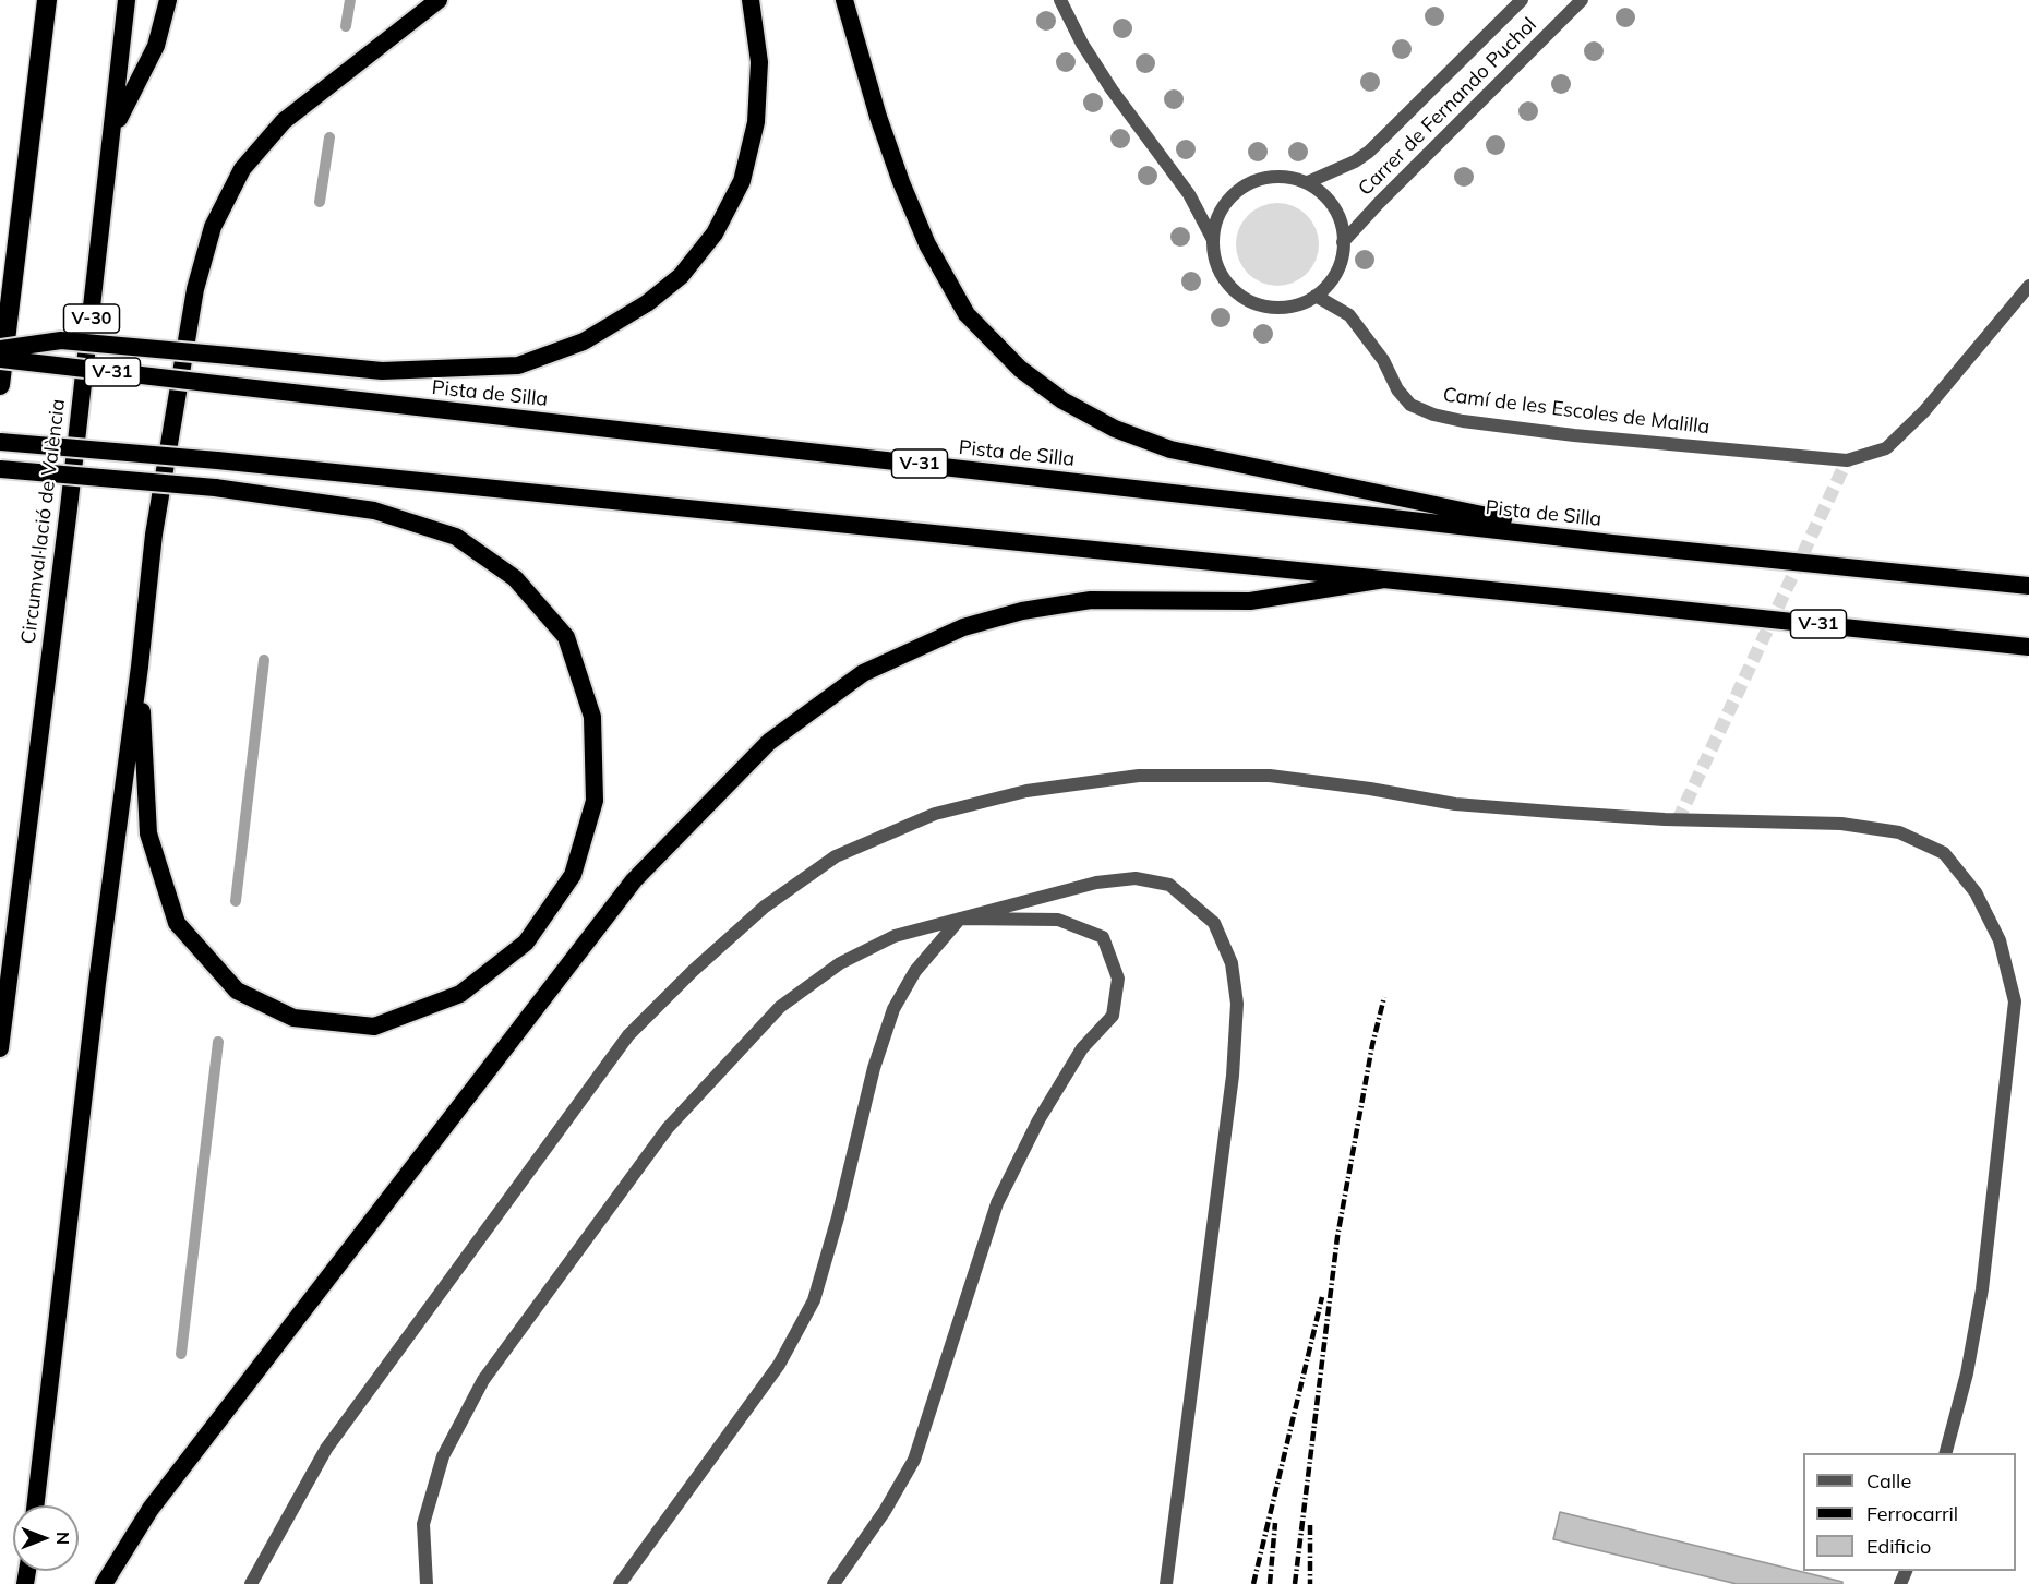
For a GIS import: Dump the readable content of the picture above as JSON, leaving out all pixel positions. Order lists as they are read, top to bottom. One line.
{"streets":{"highway":["V-30","V-31","Pista de Silla","Circumval·lació de València"],"street":["Carrer de Fernando Puchol","Camí de les Escoles de Malilla"]},"crossings":[["Carrer de Fernando Puchol","Camí de les Escoles de Malilla"]],"legend":["Calle","Ferrocarril","Edificio"],"north":"right"}
